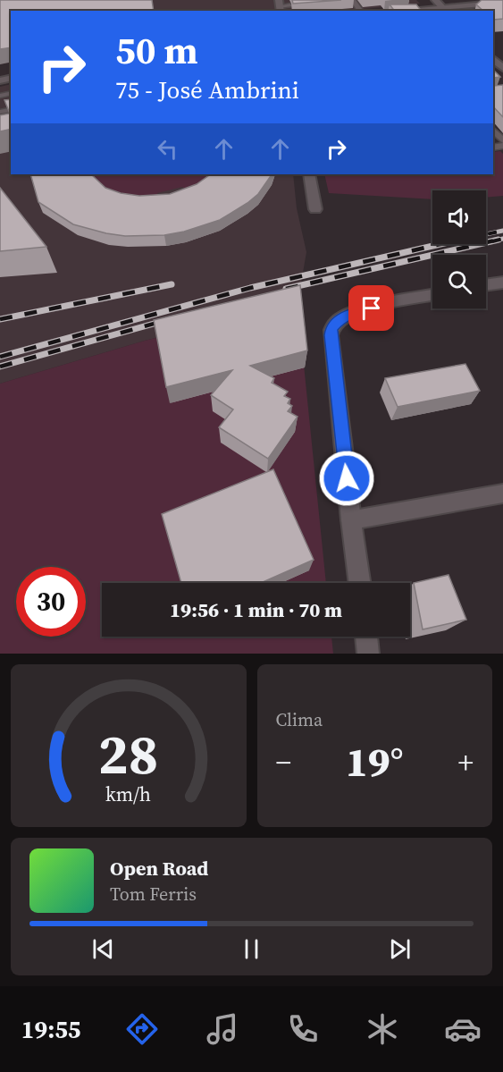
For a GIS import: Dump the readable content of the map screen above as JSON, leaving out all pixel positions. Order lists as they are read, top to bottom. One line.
{"page":{"turn":["50 m","75 - José Ambrini"],"limit":"30","trip":"19:56 · 1 min · 70 m","tile":"Clima","heat":["−","19°","+"],"song":["Open Road","Tom Ferris"],"tabs":"19:55","gauge":["28","km/h"]}}
